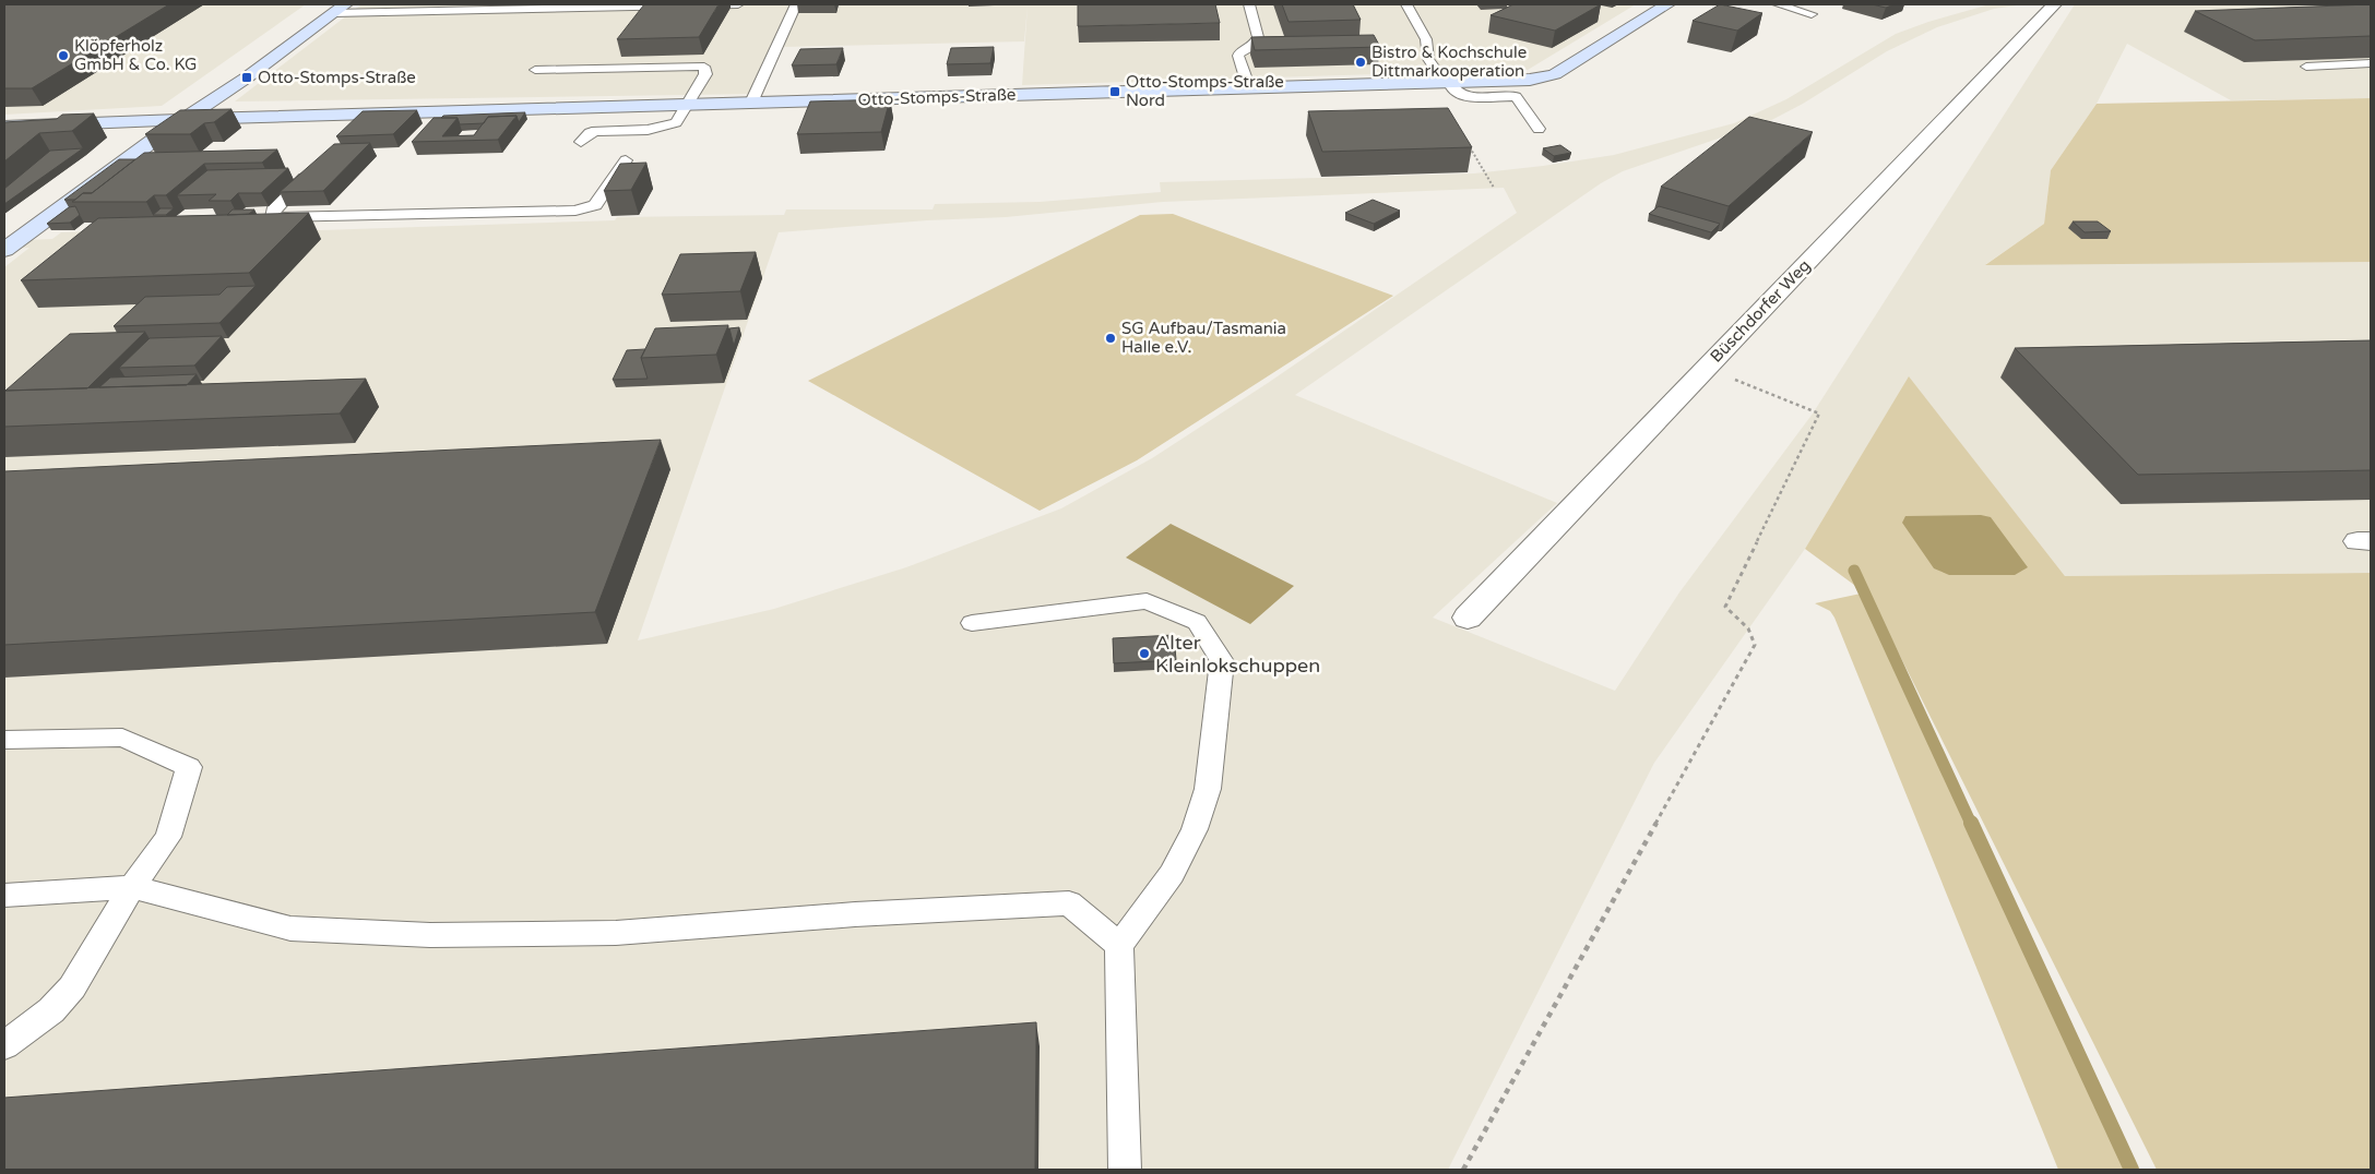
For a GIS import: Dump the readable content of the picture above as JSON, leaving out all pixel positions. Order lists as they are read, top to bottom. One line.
{"streets":{"street":["Otto-Stomps-Straße","Büschdorfer Weg"]},"places":{"other":["Klöpferholz GmbH & Co. KG","Bistro & Kochschule Dittmarkooperation","SG Aufbau/Tasmania Halle e.V.","Alter Kleinlokschuppen"],"transit":["Otto-Stomps-Straße","Otto-Stomps-Straße Nord"]}}
